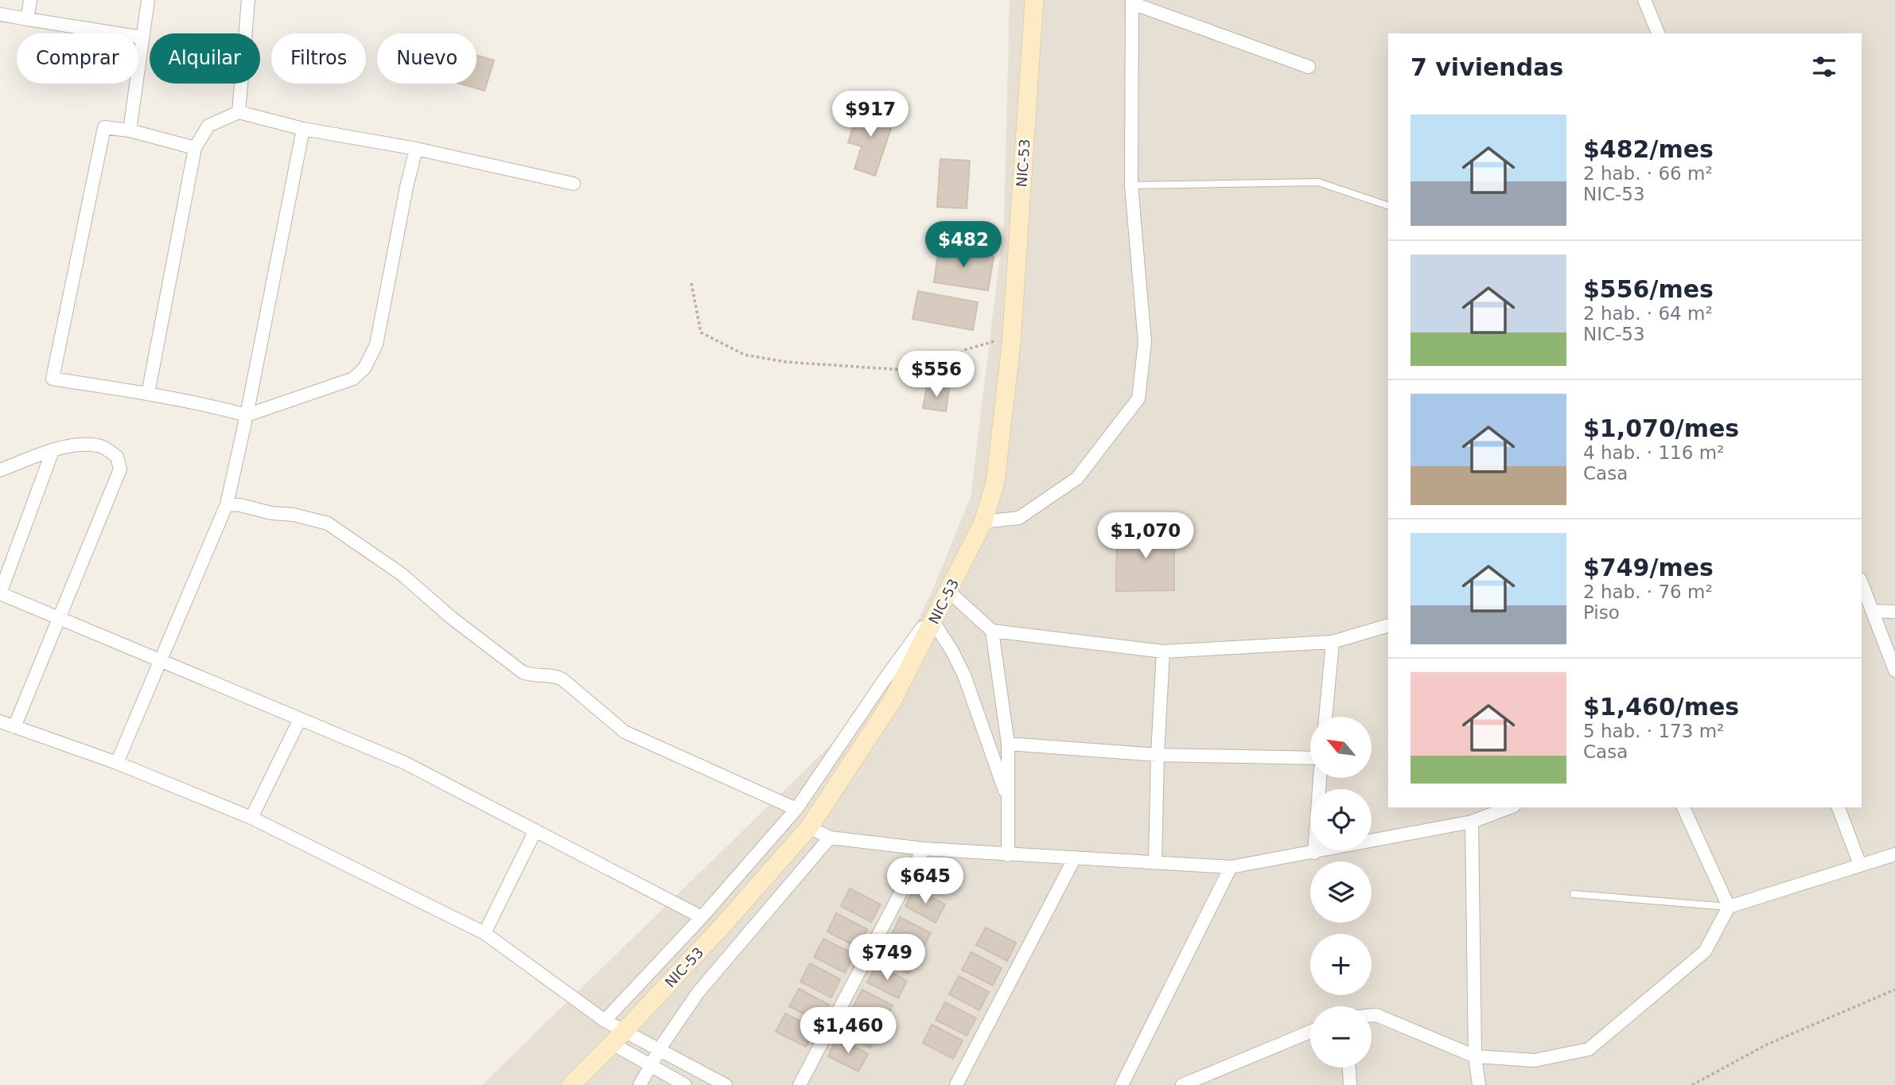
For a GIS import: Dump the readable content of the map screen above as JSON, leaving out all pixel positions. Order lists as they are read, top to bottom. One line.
{"streets":{"main road":["NIC-53"]},"north":"top left","page":{"chip":["Comprar","Alquilar","Filtros","Nuevo"],"heading":"7 viviendas","price":["$917","$482","$556","$1,070","$645","$749","$1,460"],"list":[{"name":"$482/mes","note":"2 hab. · 66 m² · NIC-53"},{"name":"$556/mes","note":"2 hab. · 64 m² · NIC-53"},{"name":"$1,070/mes","note":"4 hab. · 116 m² · Casa"},{"name":"$749/mes","note":"2 hab. · 76 m² · Piso"},{"name":"$1,460/mes","note":"5 hab. · 173 m² · Casa"}],"map_buttons":["+","−"]}}
